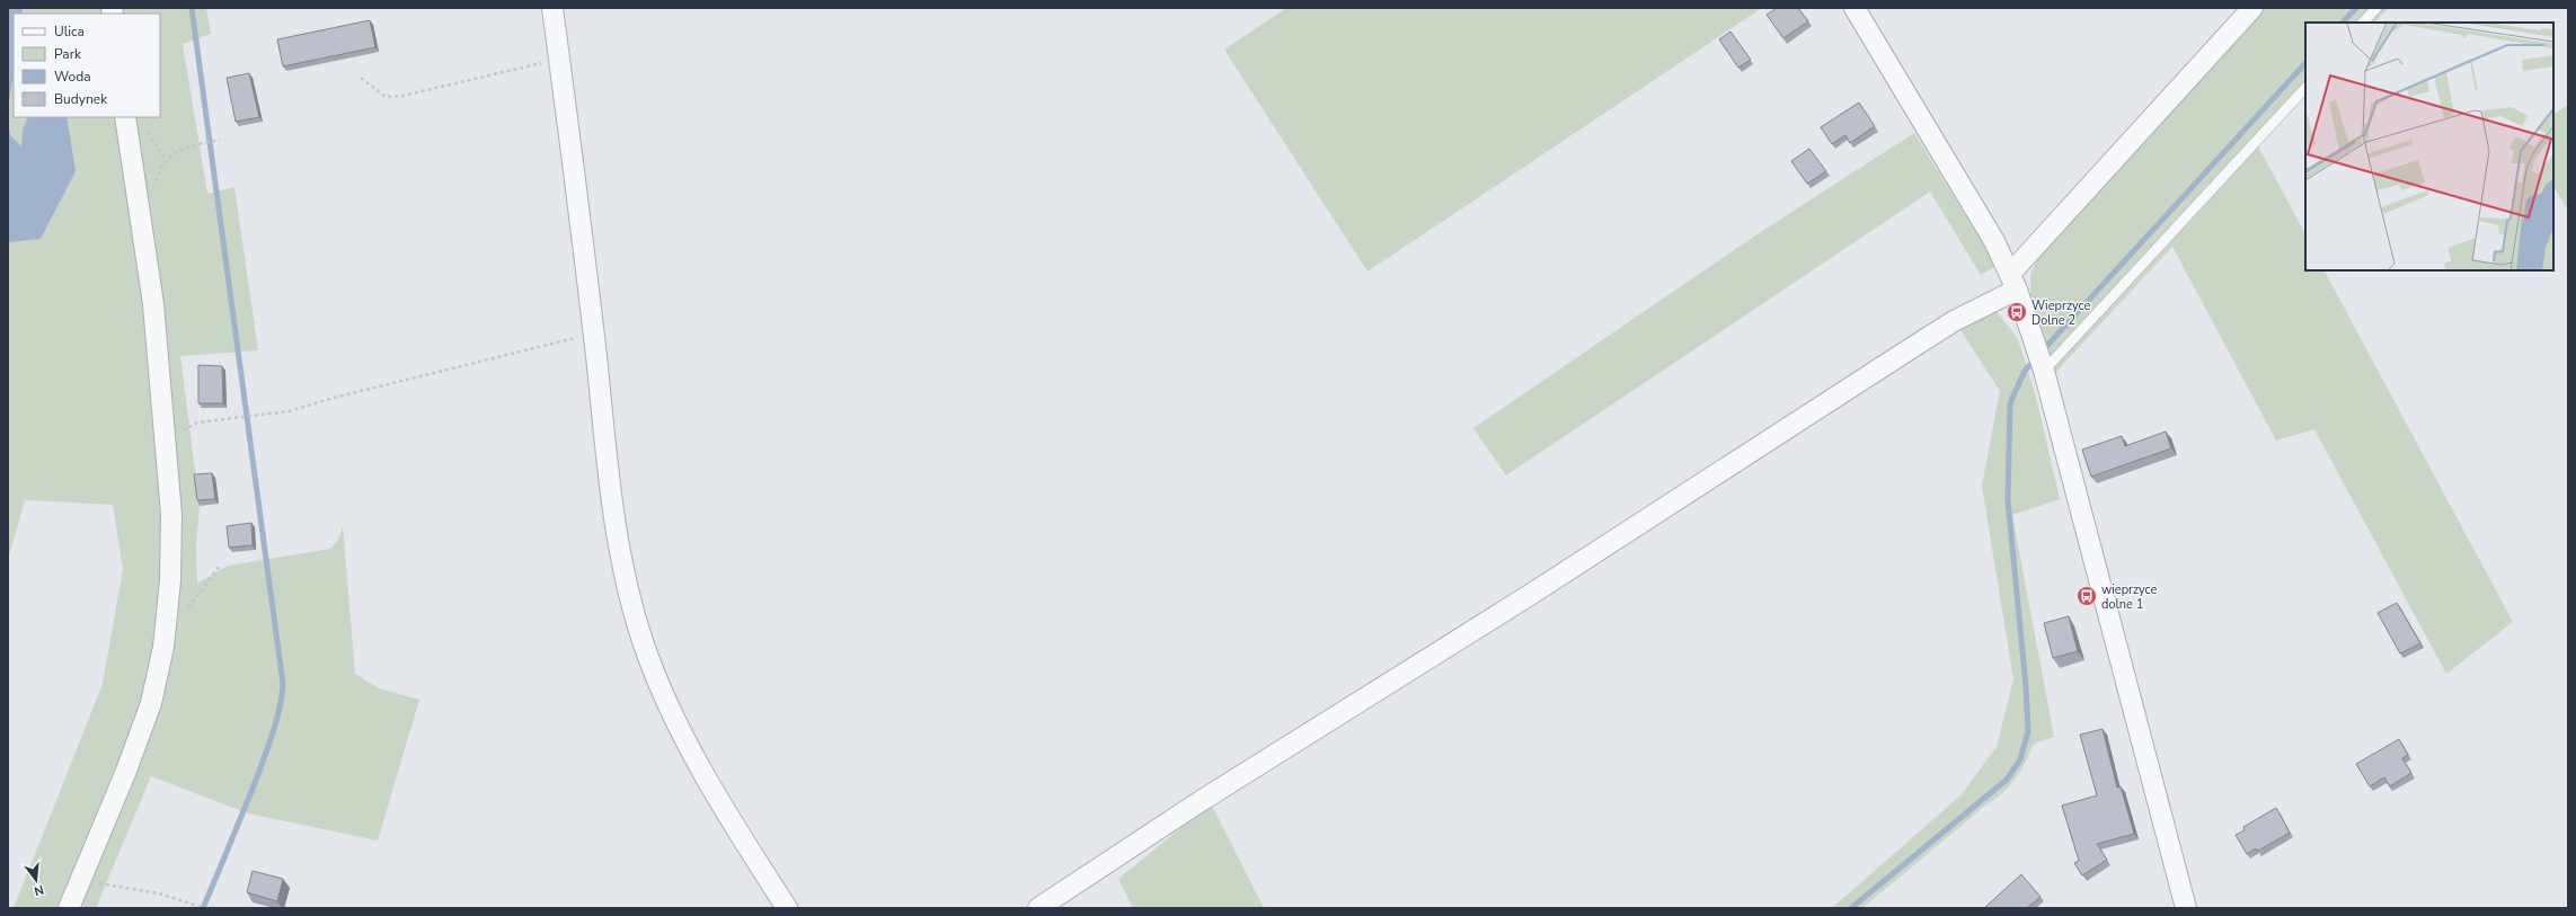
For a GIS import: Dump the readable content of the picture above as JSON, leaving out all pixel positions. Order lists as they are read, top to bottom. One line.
{"places":{"bus stop":["Wieprzyce Dolne 2","wieprzyce dolne 1"]},"legend":["Ulica","Park","Woda","Budynek"],"north":"bottom"}
